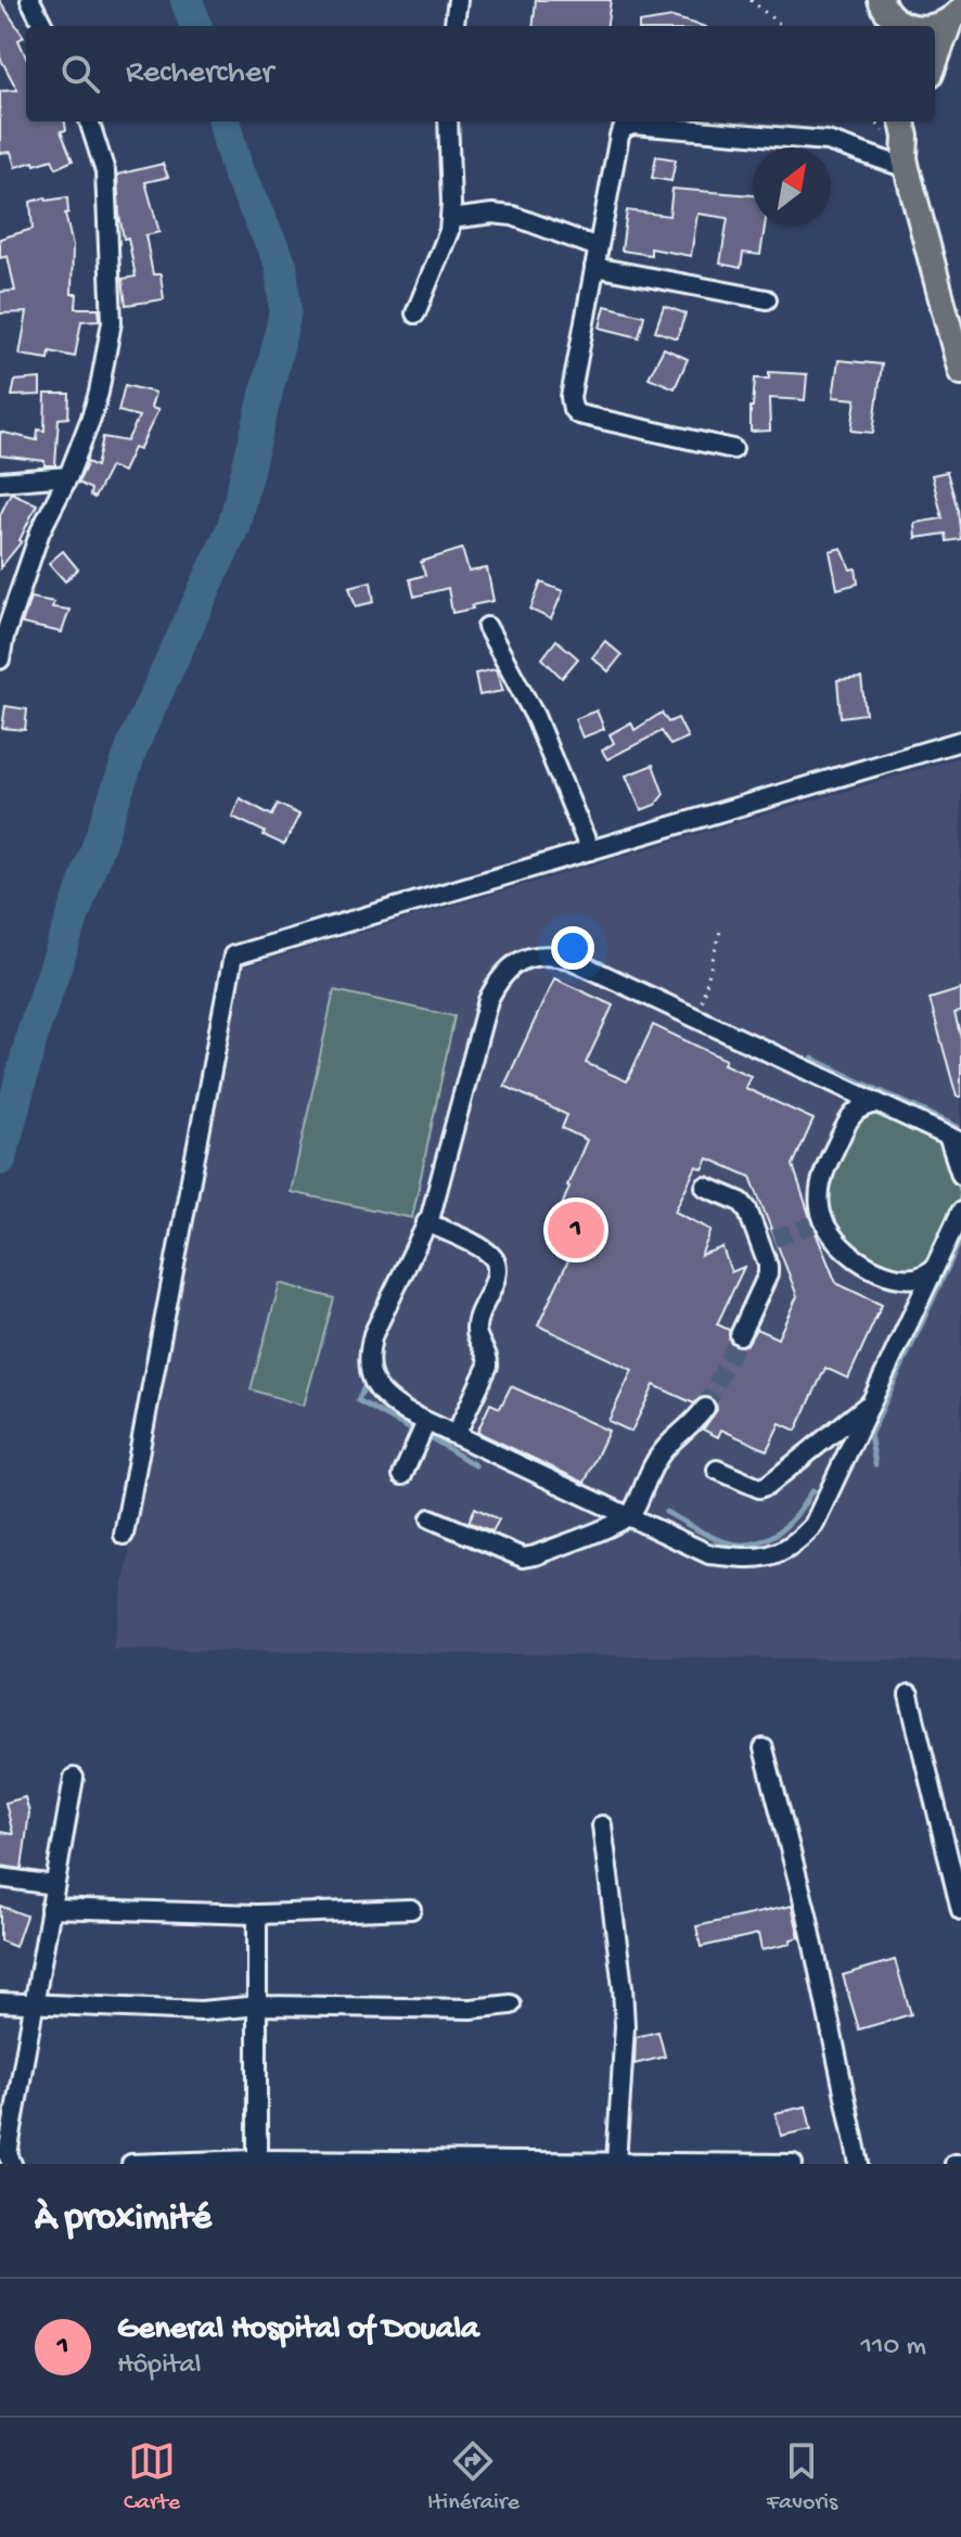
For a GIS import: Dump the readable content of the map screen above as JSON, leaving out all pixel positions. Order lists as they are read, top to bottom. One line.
{"north":"top right","page":{"search":"Rechercher","pins":"1","heading":"À proximité","list":[{"mark":"1","name":"General Hospital of Douala","note":"Hôpital","value":"110 m"}],"nav":["Carte","Itinéraire","Favoris"]}}
